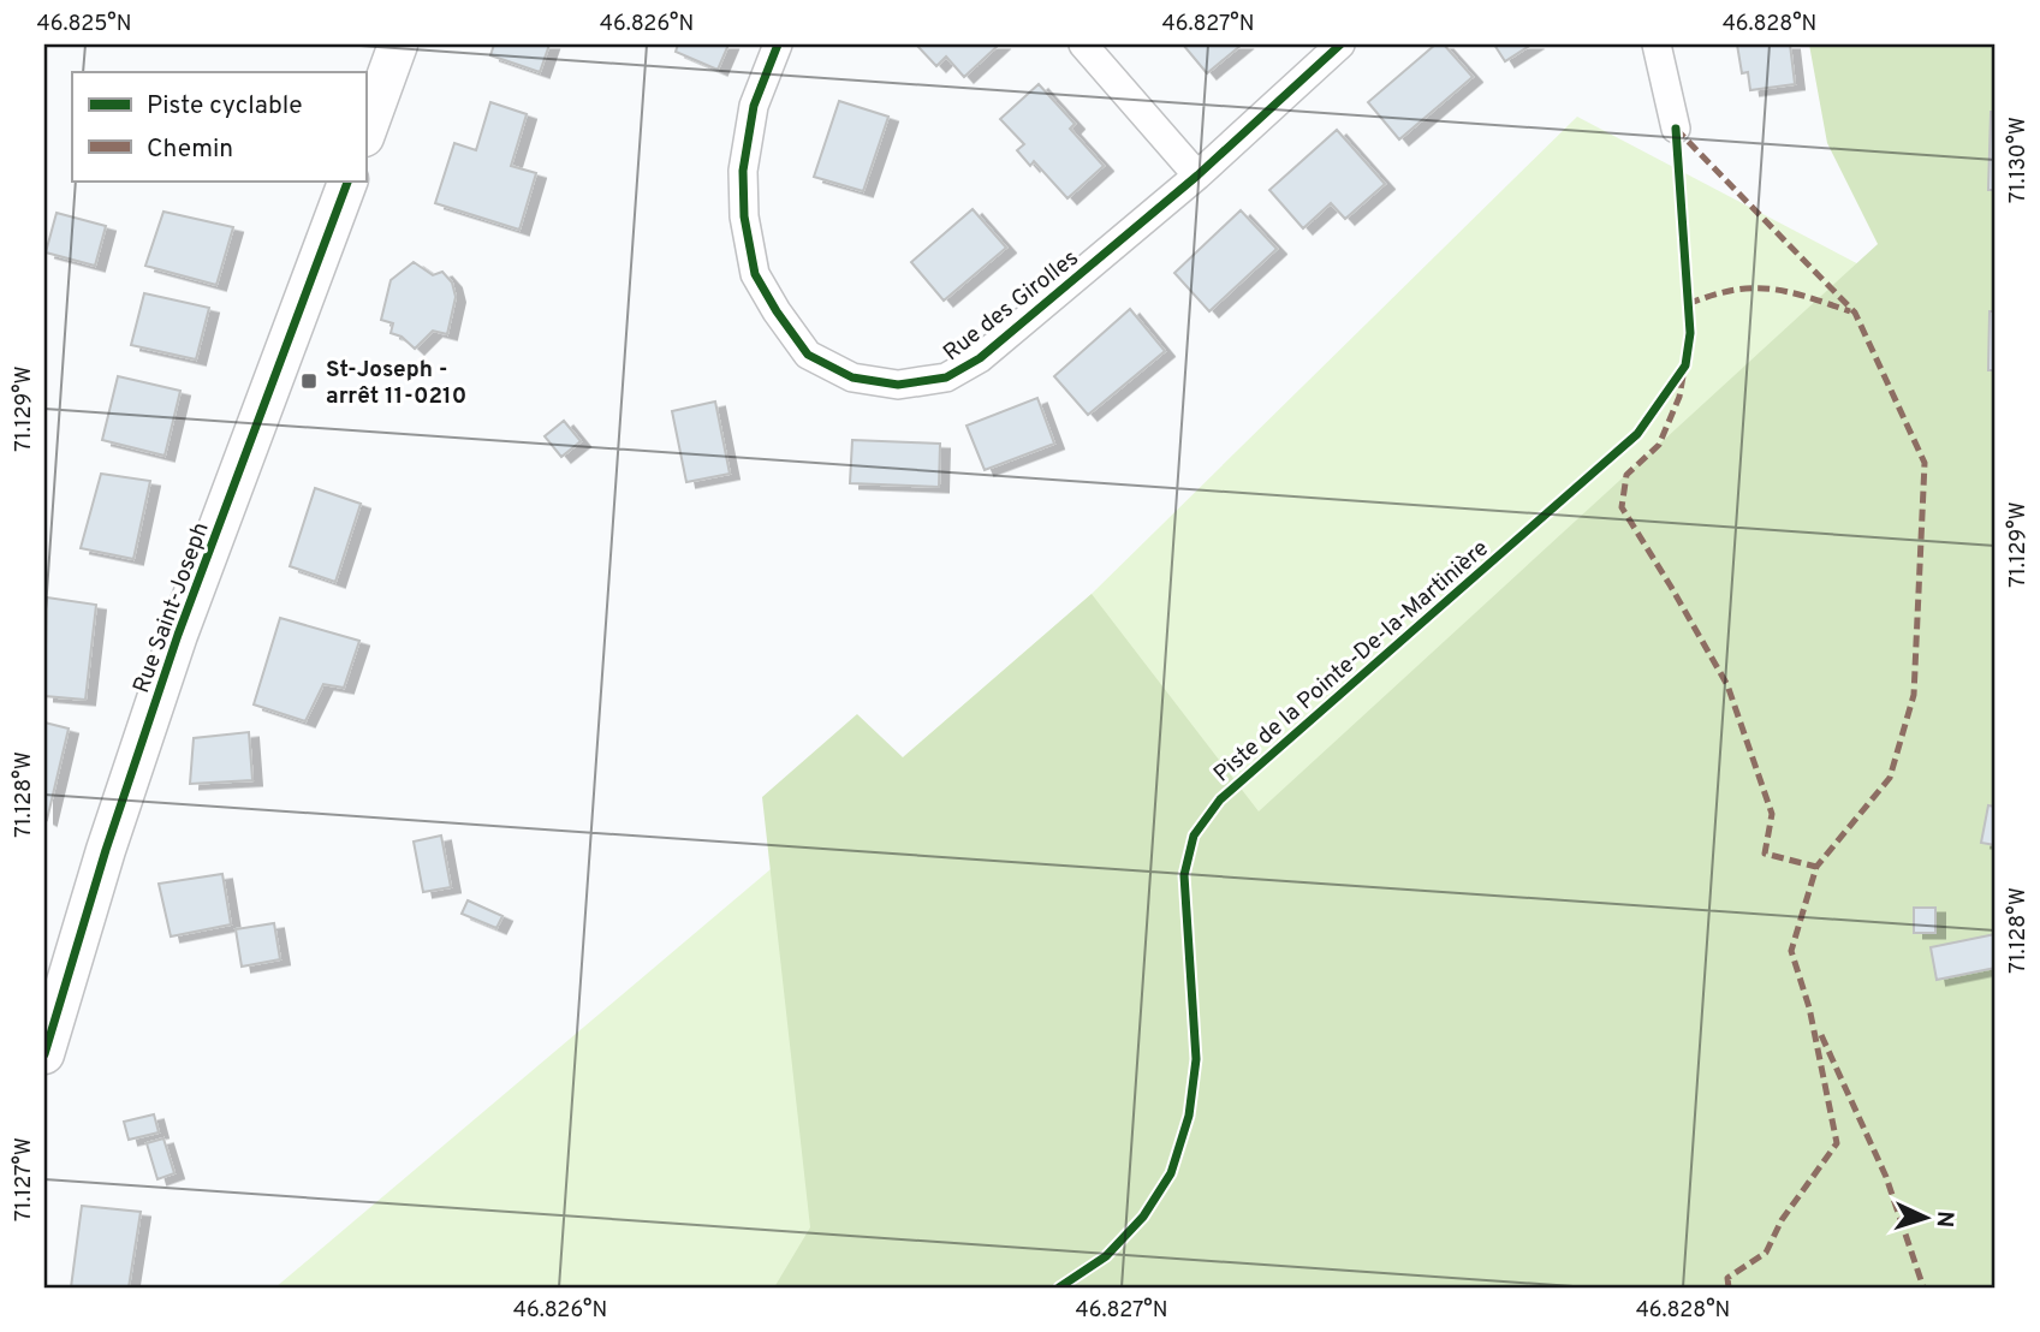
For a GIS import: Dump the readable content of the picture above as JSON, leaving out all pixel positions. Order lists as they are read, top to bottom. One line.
{"streets":{"street":["Rue des Girolles","Rue Saint-Joseph"],"cycle path":["Piste de la Pointe-De-la-Martinière"]},"places":{"transit":["St-Joseph - arrêt 11-0210"]},"legend":["Piste cyclable","Chemin"],"north":"right","coordinates":["46.825°N","46.826°N","46.827°N","46.828°N","71.130°W","71.129°W","71.128°W","71.127°W"]}
